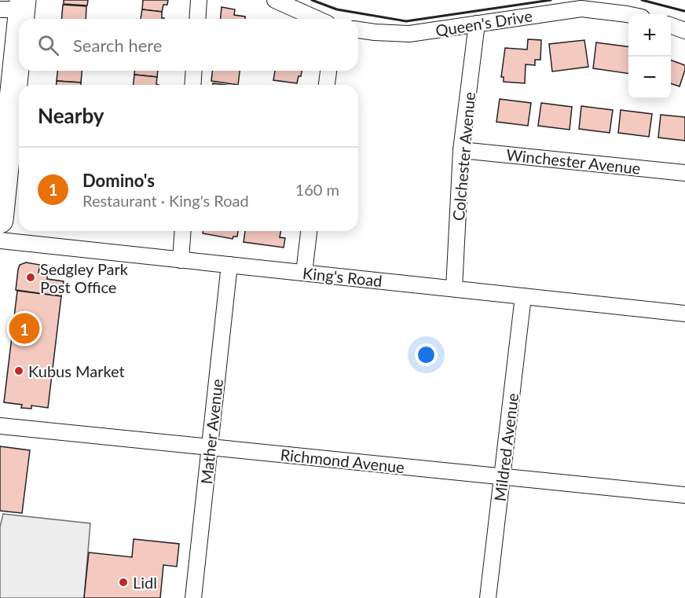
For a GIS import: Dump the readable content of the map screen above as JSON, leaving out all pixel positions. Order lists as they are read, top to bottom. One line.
{"streets":{"street":["Queen's Drive","Colchester Avenue","Winchester Avenue","King's Road","Mather Avenue","Mildred Avenue","Richmond Avenue"]},"crossings":[["Queen's Drive","Colchester Avenue"],["Colchester Avenue","Winchester Avenue"],["Colchester Avenue","King's Road"],["King's Road","Mather Avenue"],["King's Road","Mildred Avenue"],["Mather Avenue","Richmond Avenue"],["Mildred Avenue","Richmond Avenue"]],"places":["Sedgley Park Post Office","Kubus Market","Lidl"],"page":{"map_buttons":["+","−"],"search":"Search here","heading":"Nearby","list":[{"mark":"1","name":"Domino's","note":"Restaurant · King's Road","value":"160 m"}],"pins":"1"}}
